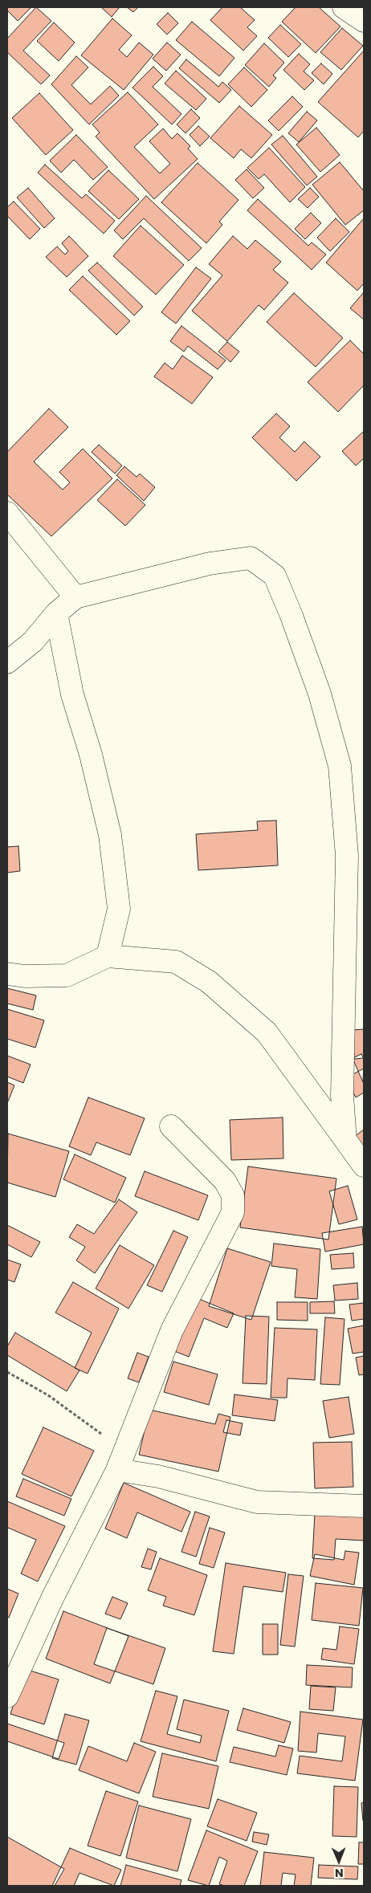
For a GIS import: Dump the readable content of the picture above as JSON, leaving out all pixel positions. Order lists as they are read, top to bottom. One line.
{"north":"bottom"}
